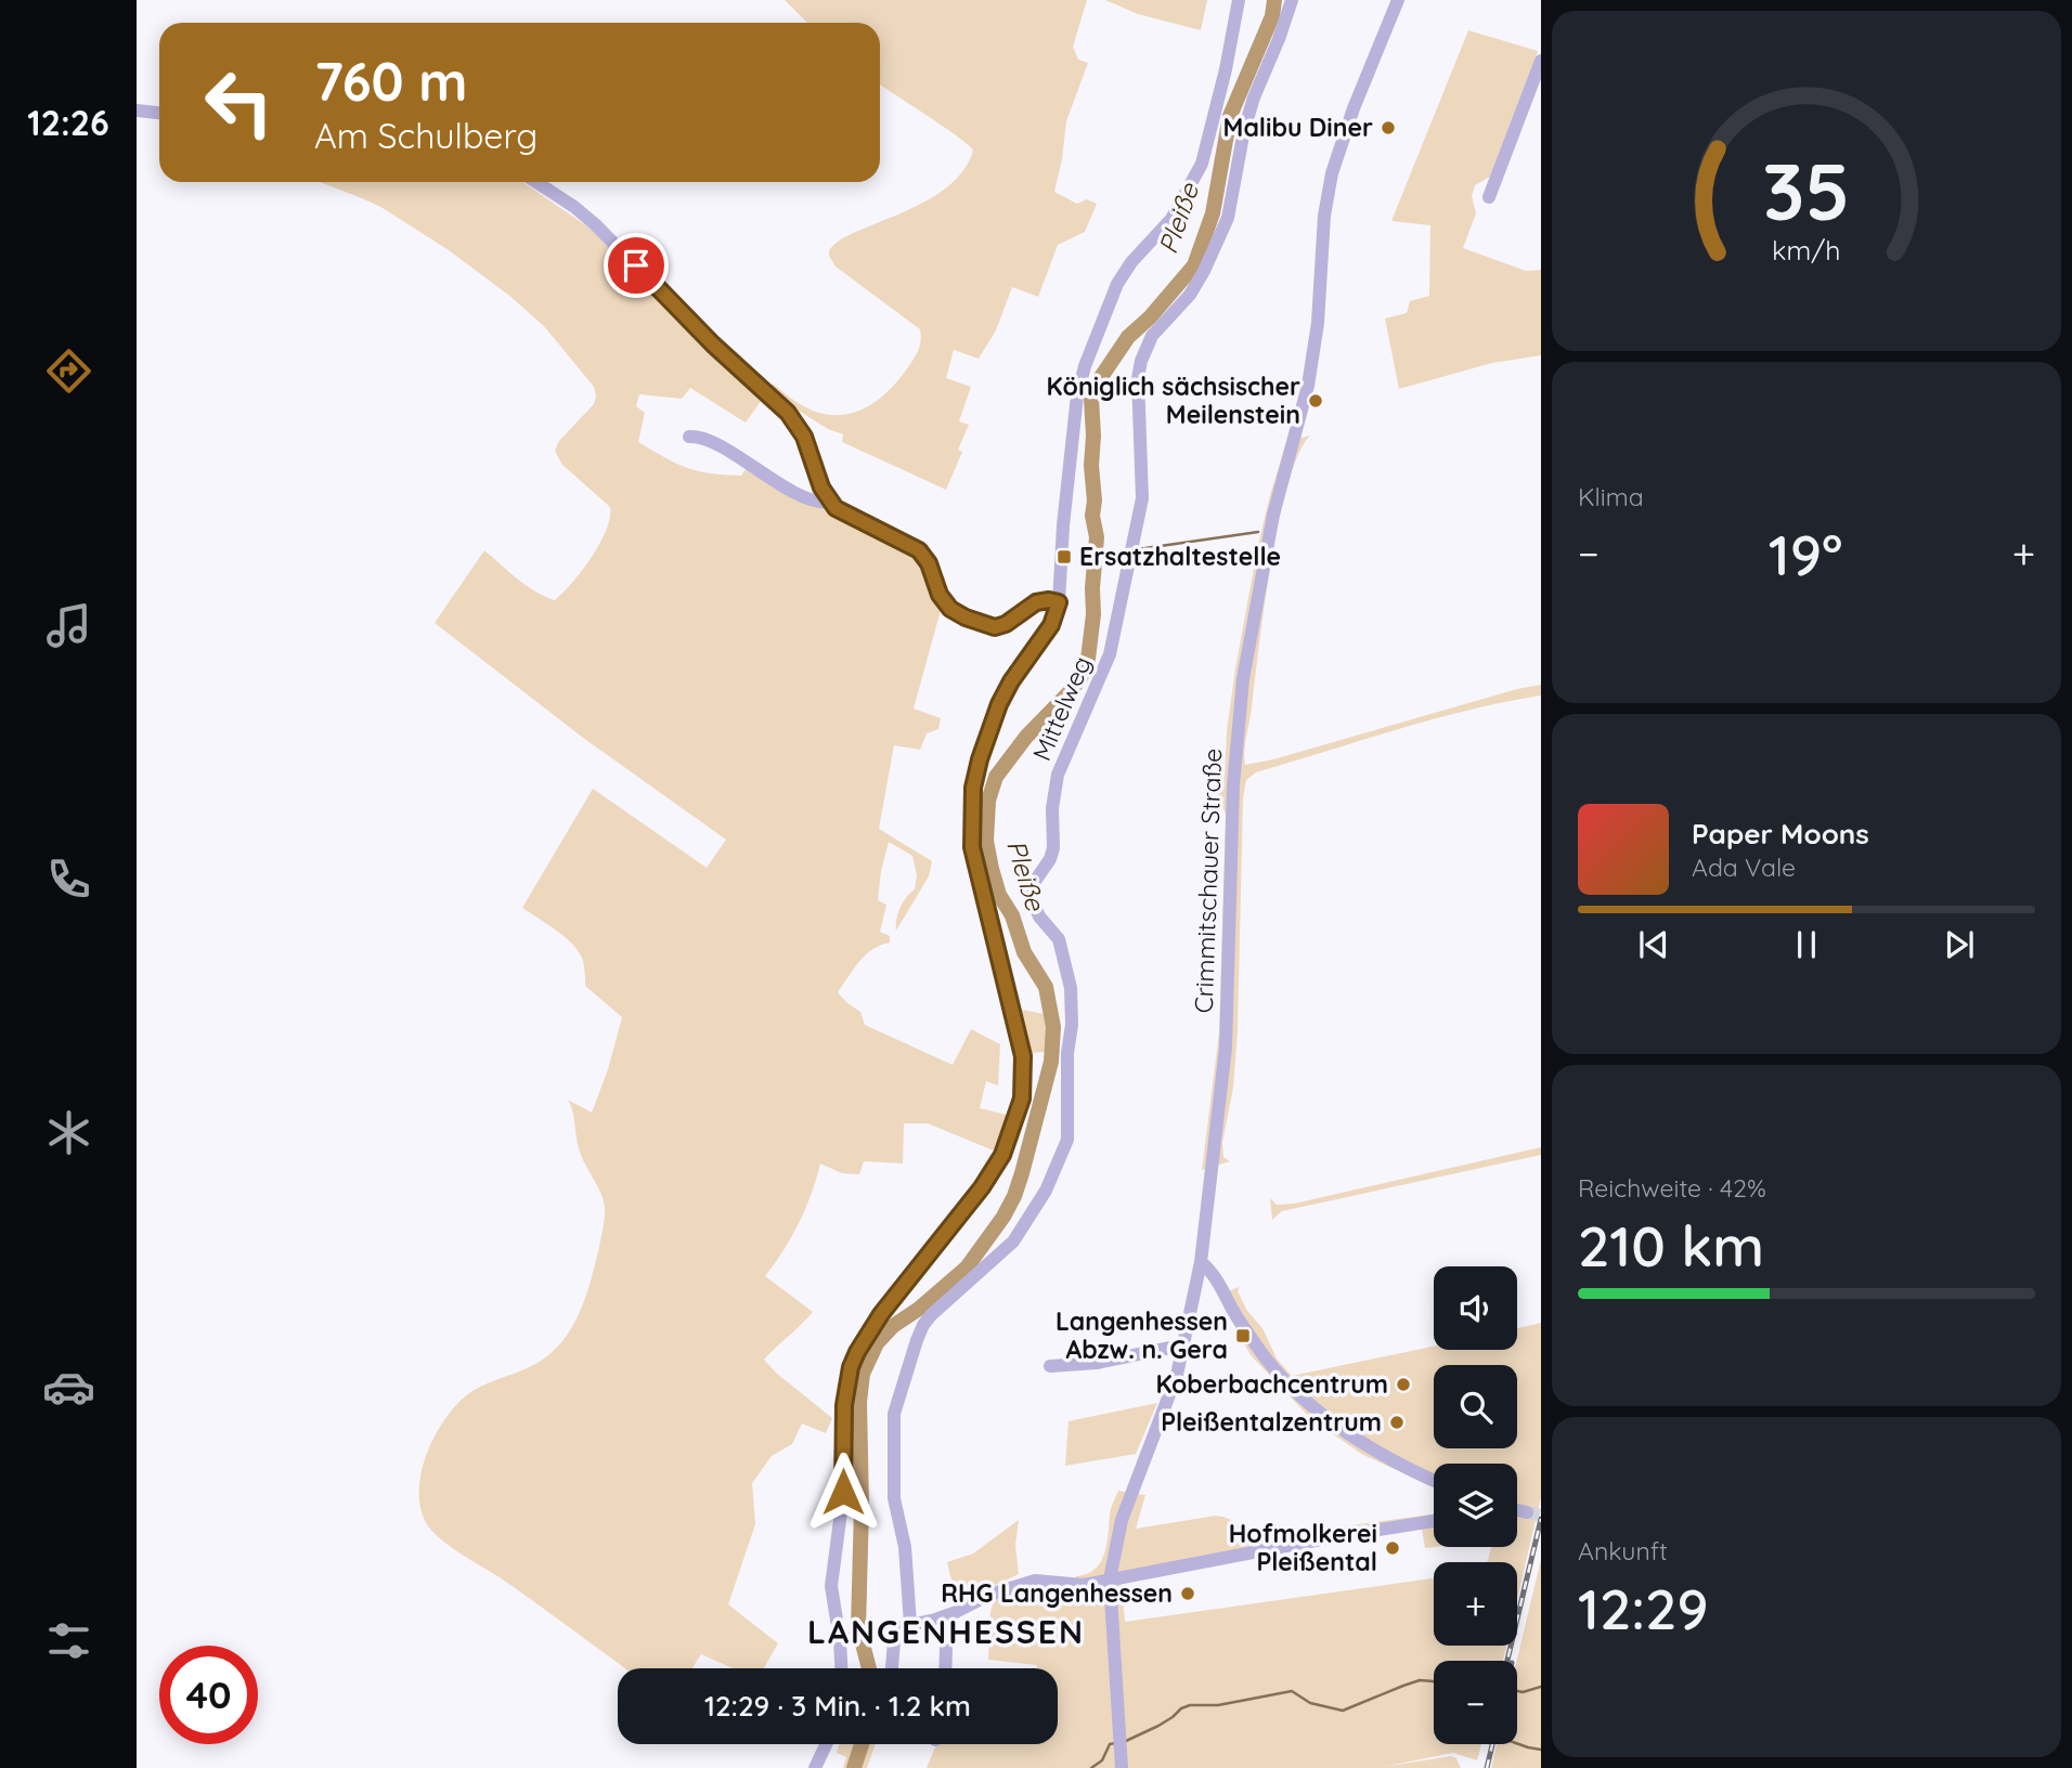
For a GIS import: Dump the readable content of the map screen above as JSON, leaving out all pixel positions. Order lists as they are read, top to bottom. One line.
{"streets":{"street":["Mittelweg","Crimmitschauer Straße"]},"districts":["LANGENHESSEN"],"water":["Pleiße"],"places":{"other":["Malibu Diner","Königlich sächsischer Meilenstein","Koberbachcentrum","Pleißentalzentrum","Hofmolkerei Pleißental","RHG Langenhessen"],"transit":["Ersatzhaltestelle","Langenhessen Abzw. n. Gera"]},"page":{"tabs":"12:26","turn":["760 m","Am Schulberg"],"tile":["Klima",["Reichweite · 42%","210 km"],["Ankunft","12:29"]],"heat":["−","19°","+"],"song":["Paper Moons","Ada Vale"],"map_buttons":["+","−"],"limit":"40","trip":"12:29 · 3 Min. · 1.2 km","gauge":["35","km/h"]}}
